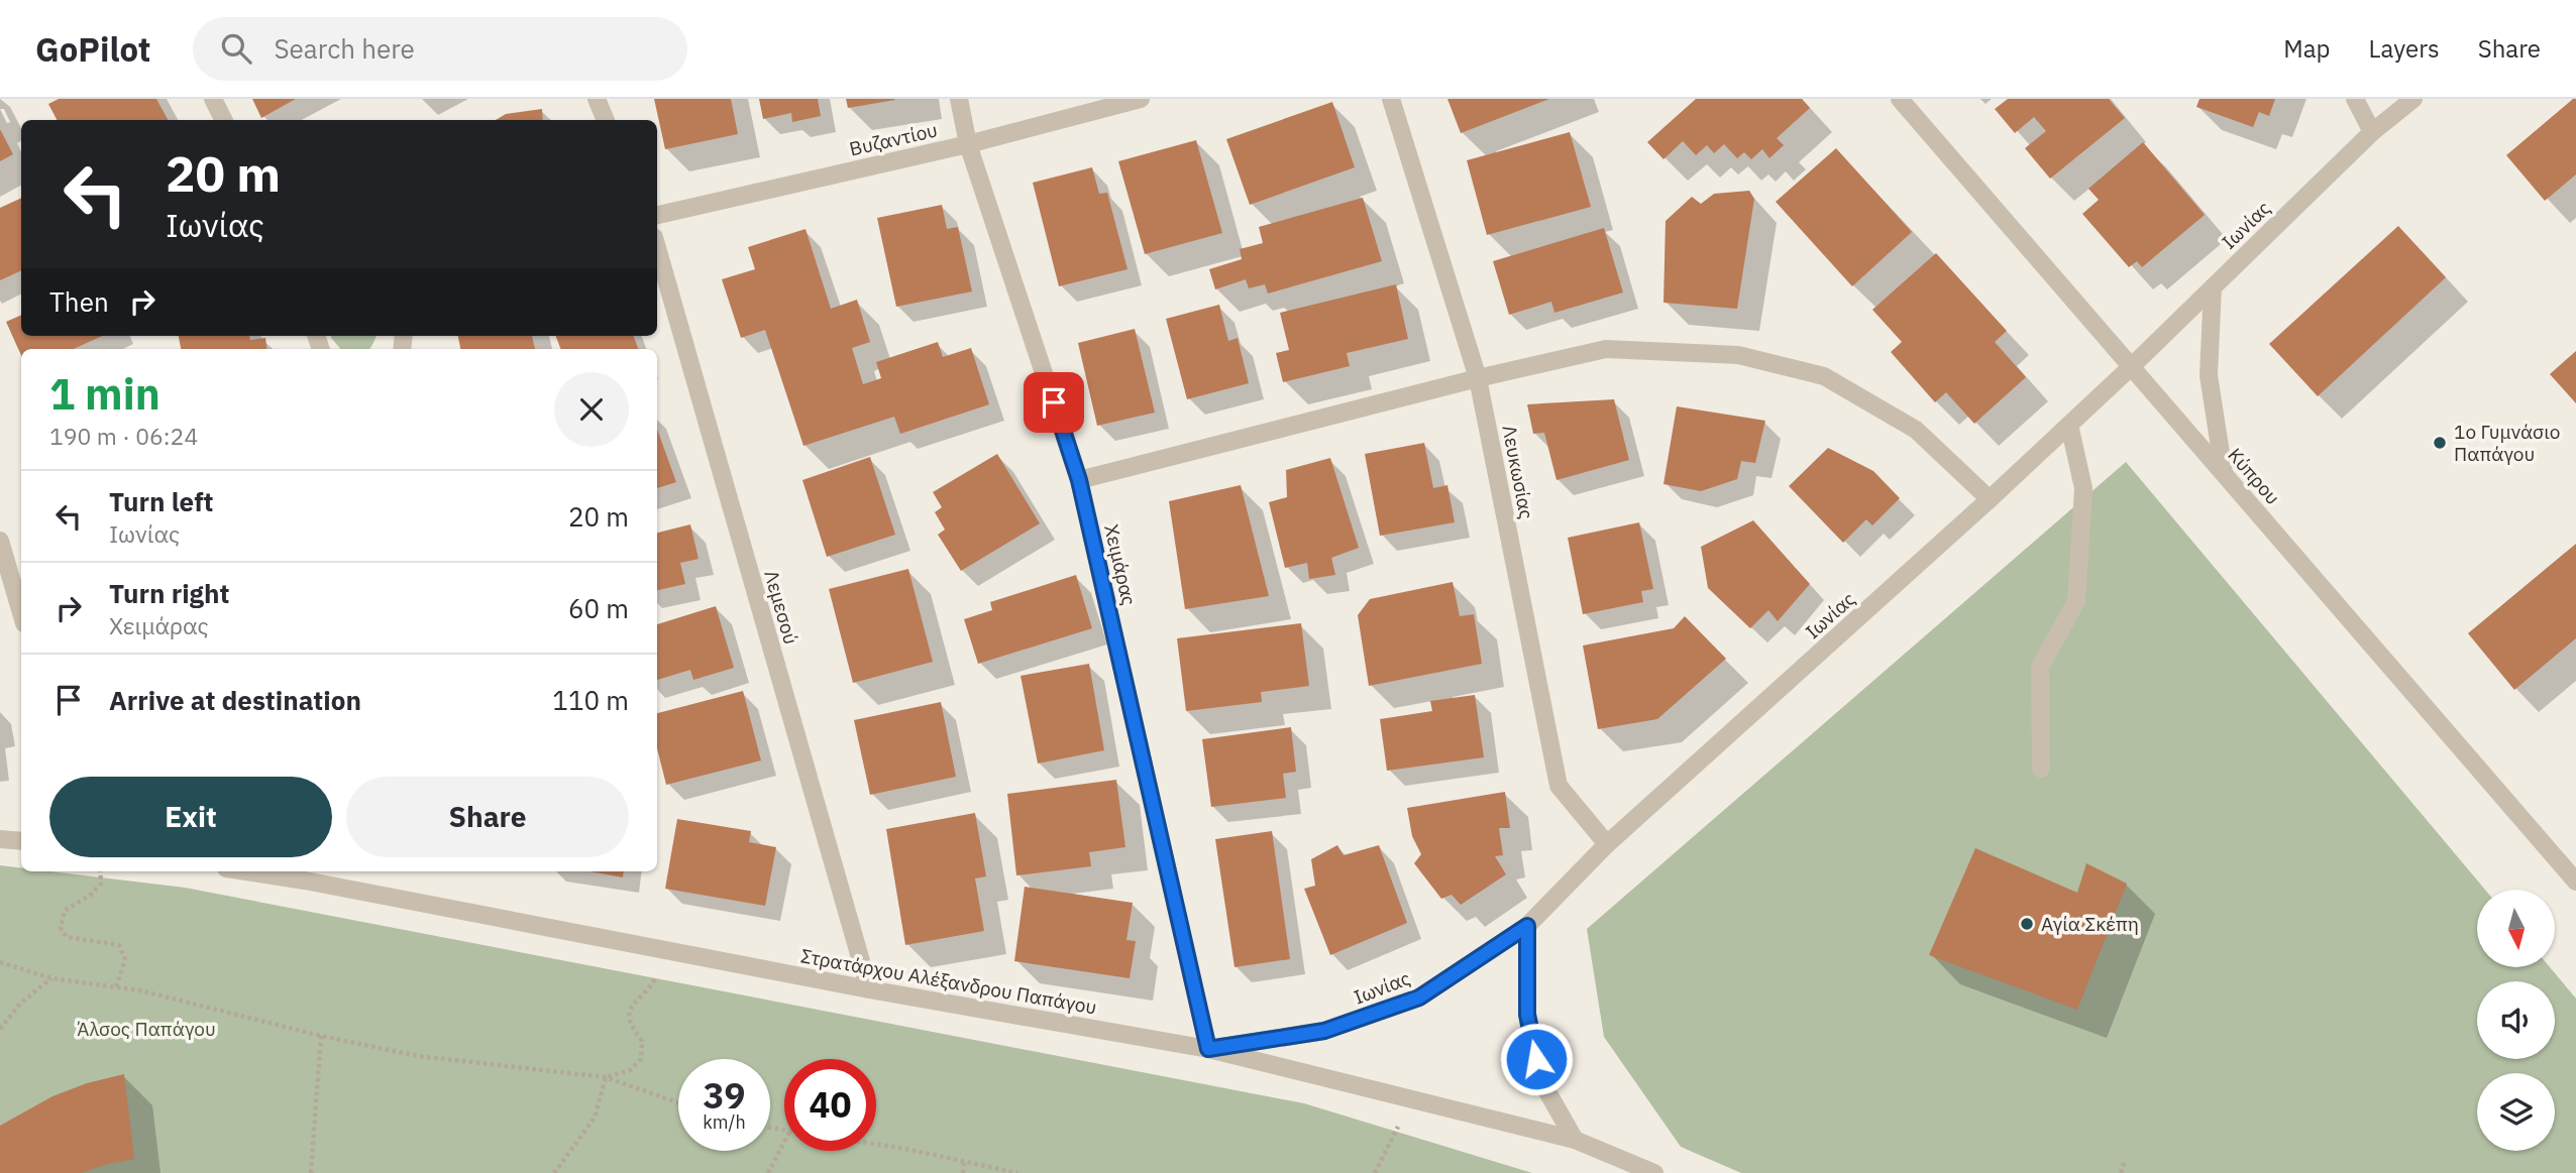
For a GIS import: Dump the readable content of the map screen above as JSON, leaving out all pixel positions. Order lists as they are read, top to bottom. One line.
{"streets":{"street":["Βυζαντίου","Ιωνίας","Λευκωσίας","Κύπρου","Χειμάρας","Λεμεσού","Στρατάρχου Αλέξανδρου Παπάγου"]},"crossings":[["Βυζαντίου","Χειμάρας"],["Ιωνίας","Λευκωσίας"],["Ιωνίας","Κύπρου"],["Ιωνίας","Χειμάρας"],["Ιωνίας","Στρατάρχου Αλέξανδρου Παπάγου"],["Χειμάρας","Στρατάρχου Αλέξανδρου Παπάγου"],["Λεμεσού","Στρατάρχου Αλέξανδρου Παπάγου"]],"parks":["Άλσος Παπάγου"],"places":["1ο Γυμνάσιο Παπάγου","Αγία Σκέπη"],"north":"bottom","page":{"header":"GoPilot","search":"Search here","nav":["Map","Layers","Share"],"turn":["20 m","Ιωνίας"],"then":"Then","heading":["1 min","190 m · 06:24"],"list":[{"name":"Turn left","note":"Ιωνίας","value":"20 m"},{"name":"Turn right","note":"Χειμάρας","value":"60 m"},{"name":"Arrive at destination","value":"110 m"}],"buttons":["Exit","Share"],"speed":"39 km/h","limit":"40"}}
